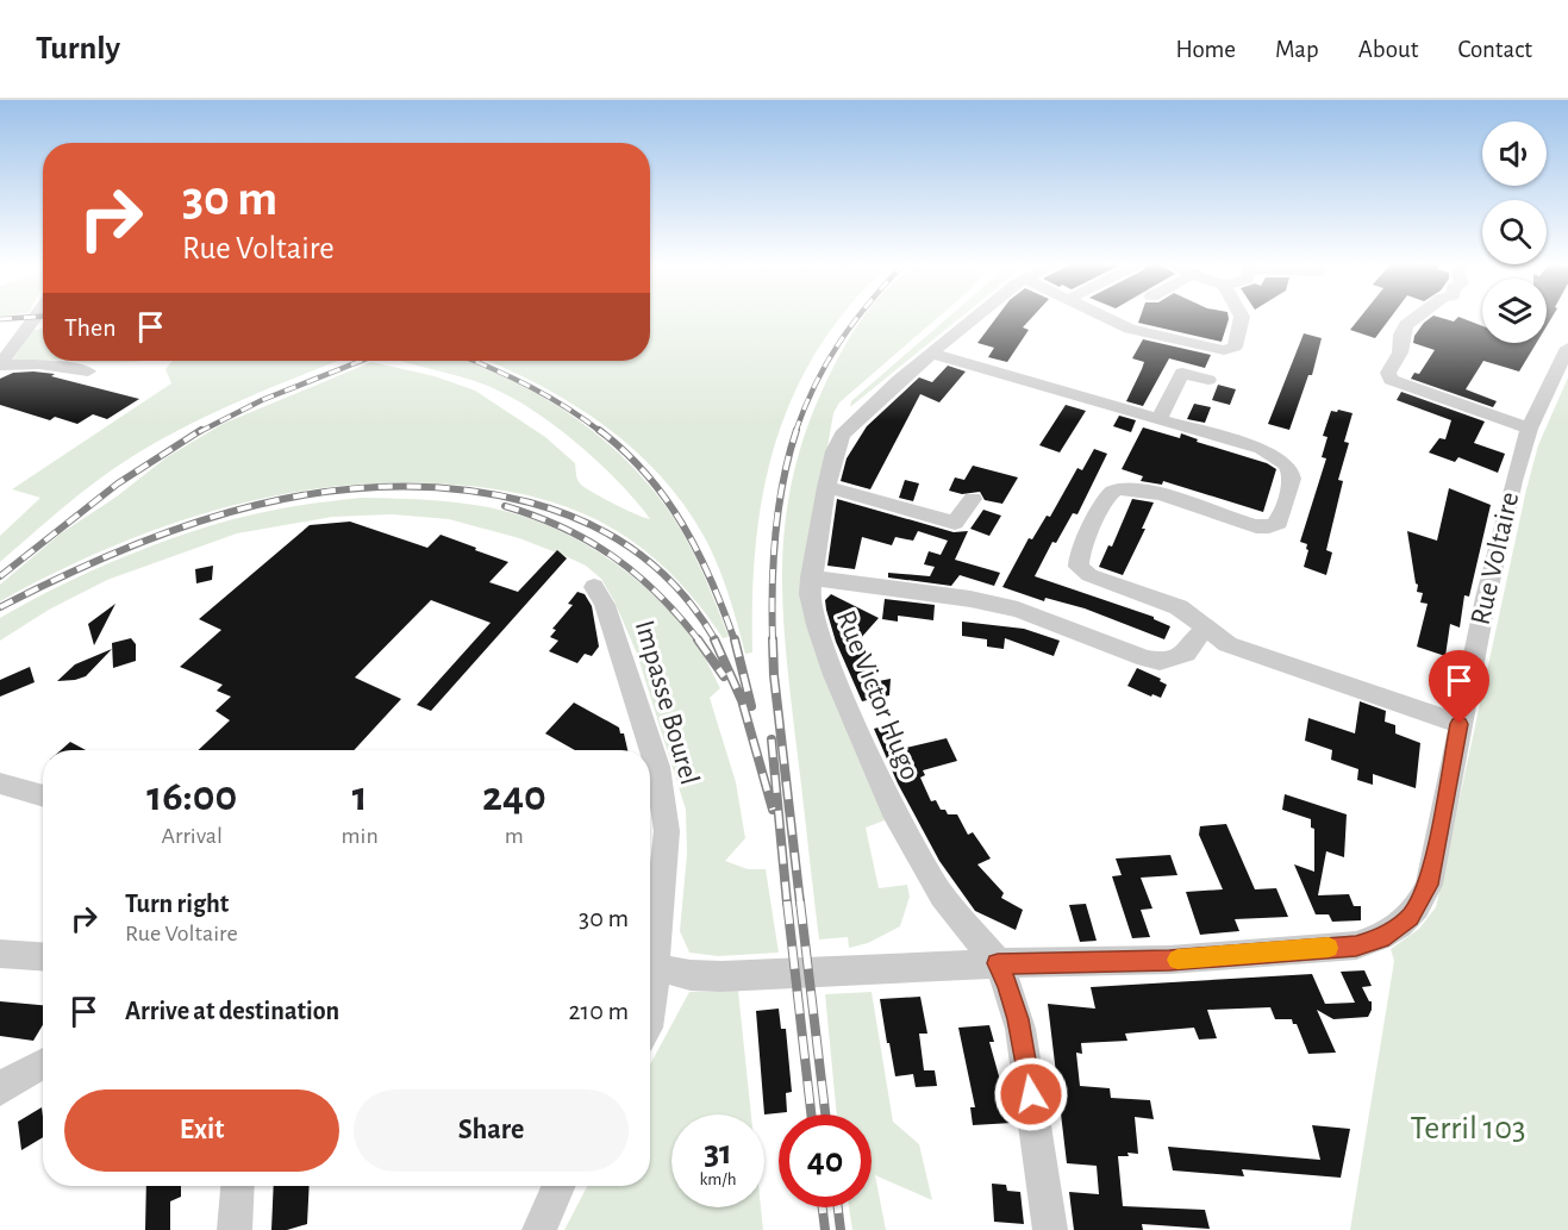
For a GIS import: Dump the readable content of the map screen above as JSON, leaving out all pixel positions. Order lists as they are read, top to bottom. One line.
{"streets":{"street":["Rue Voltaire","Rue Victor Hugo","Impasse Bourel"]},"crossings":[["Rue Voltaire","Rue Victor Hugo"]],"parks":["Terril 103"],"page":{"header":"Turnly","nav":["Home","Map","About","Contact"],"turn":["30 m","Rue Voltaire"],"then":"Then","eta":["16:00","Arrival","1","min","240","m"],"list":[{"name":"Turn right","note":"Rue Voltaire","value":"30 m"},{"name":"Arrive at destination","value":"210 m"}],"buttons":["Exit","Share"],"speed":"31 km/h","limit":"40"}}
